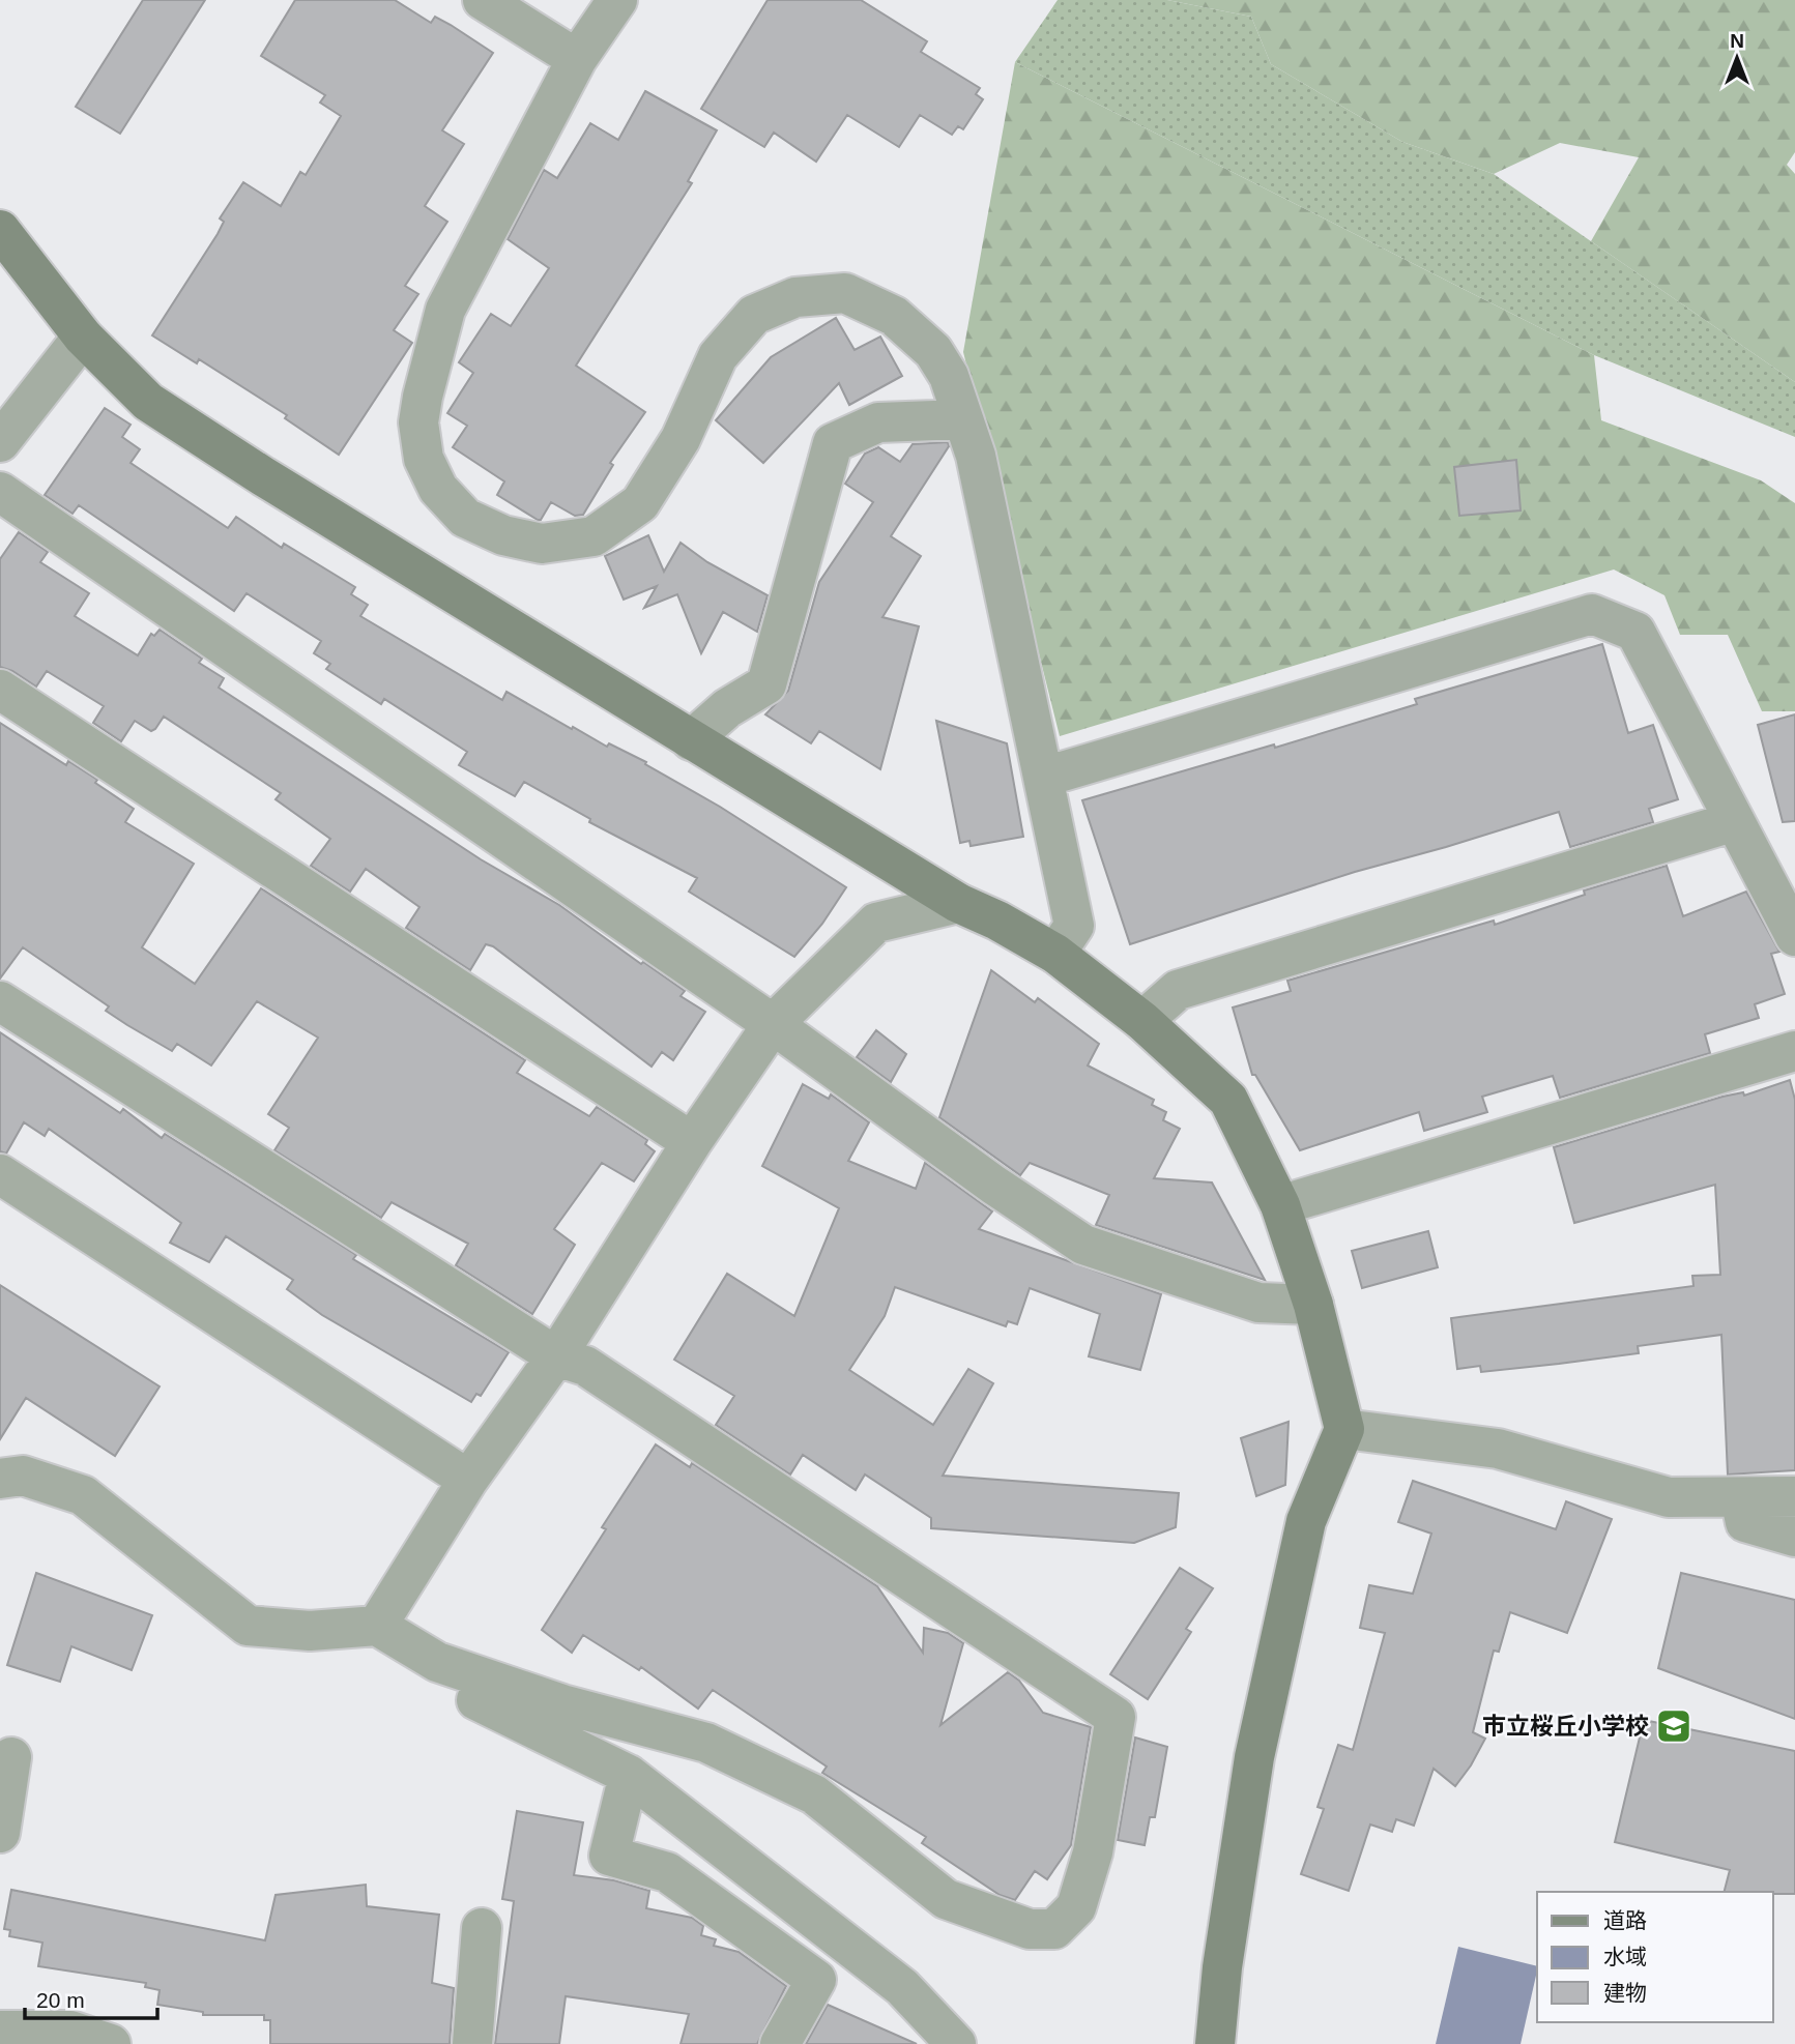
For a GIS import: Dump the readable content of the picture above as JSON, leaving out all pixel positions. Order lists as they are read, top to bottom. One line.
{"places":{"school or university":["市立桜丘小学校"]},"legend":["道路","水域","建物"],"scale_bar":"20 m","north":"top"}
